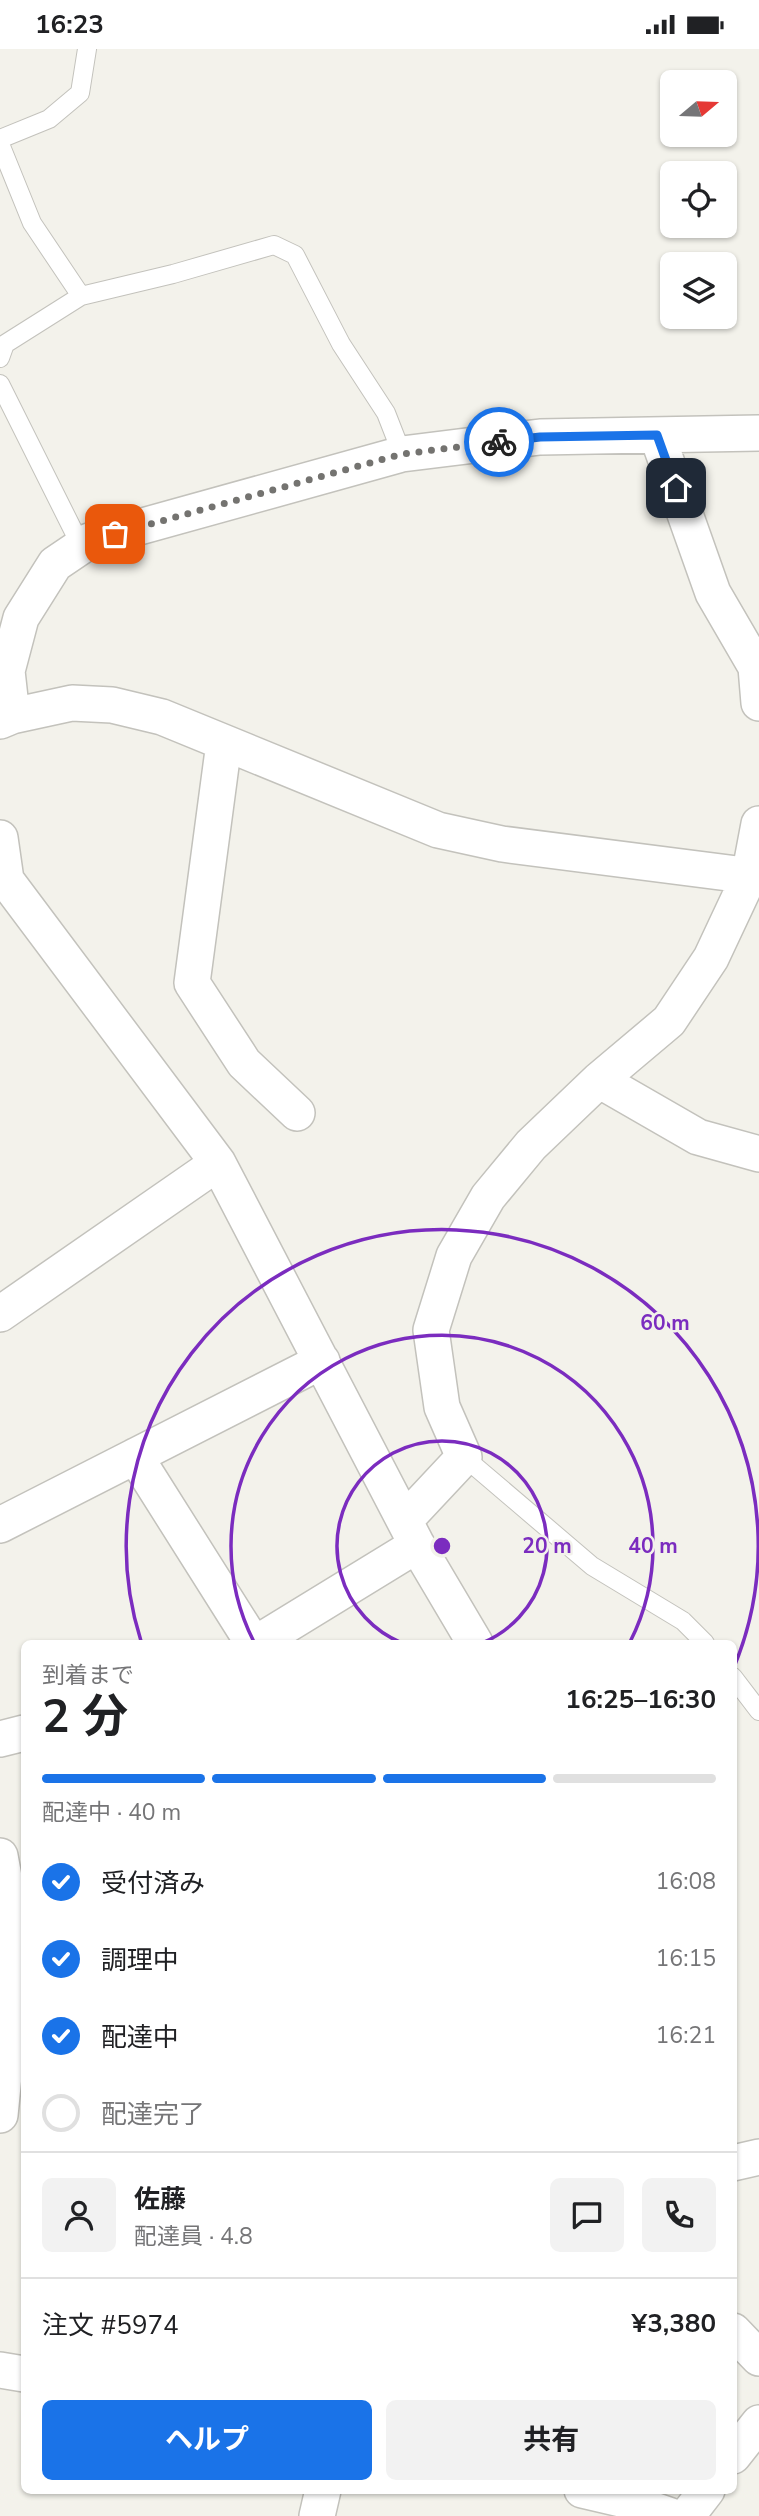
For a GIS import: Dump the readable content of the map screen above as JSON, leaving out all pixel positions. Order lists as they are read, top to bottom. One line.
{"north":"right","page":{"status":"16:23","heading":["2 分","到着まで","16:25–16:30"],"panel":["佐藤","配達員 · 4.8","注文 #5974","¥3,380"],"bar":"配達中 · 40 m","list":[["受付済み","16:08"],["調理中","16:15"],["配達中","16:21"],"配達完了"],"buttons":["ヘルプ","共有"]},"rings":["60 m","20 m","40 m"]}
